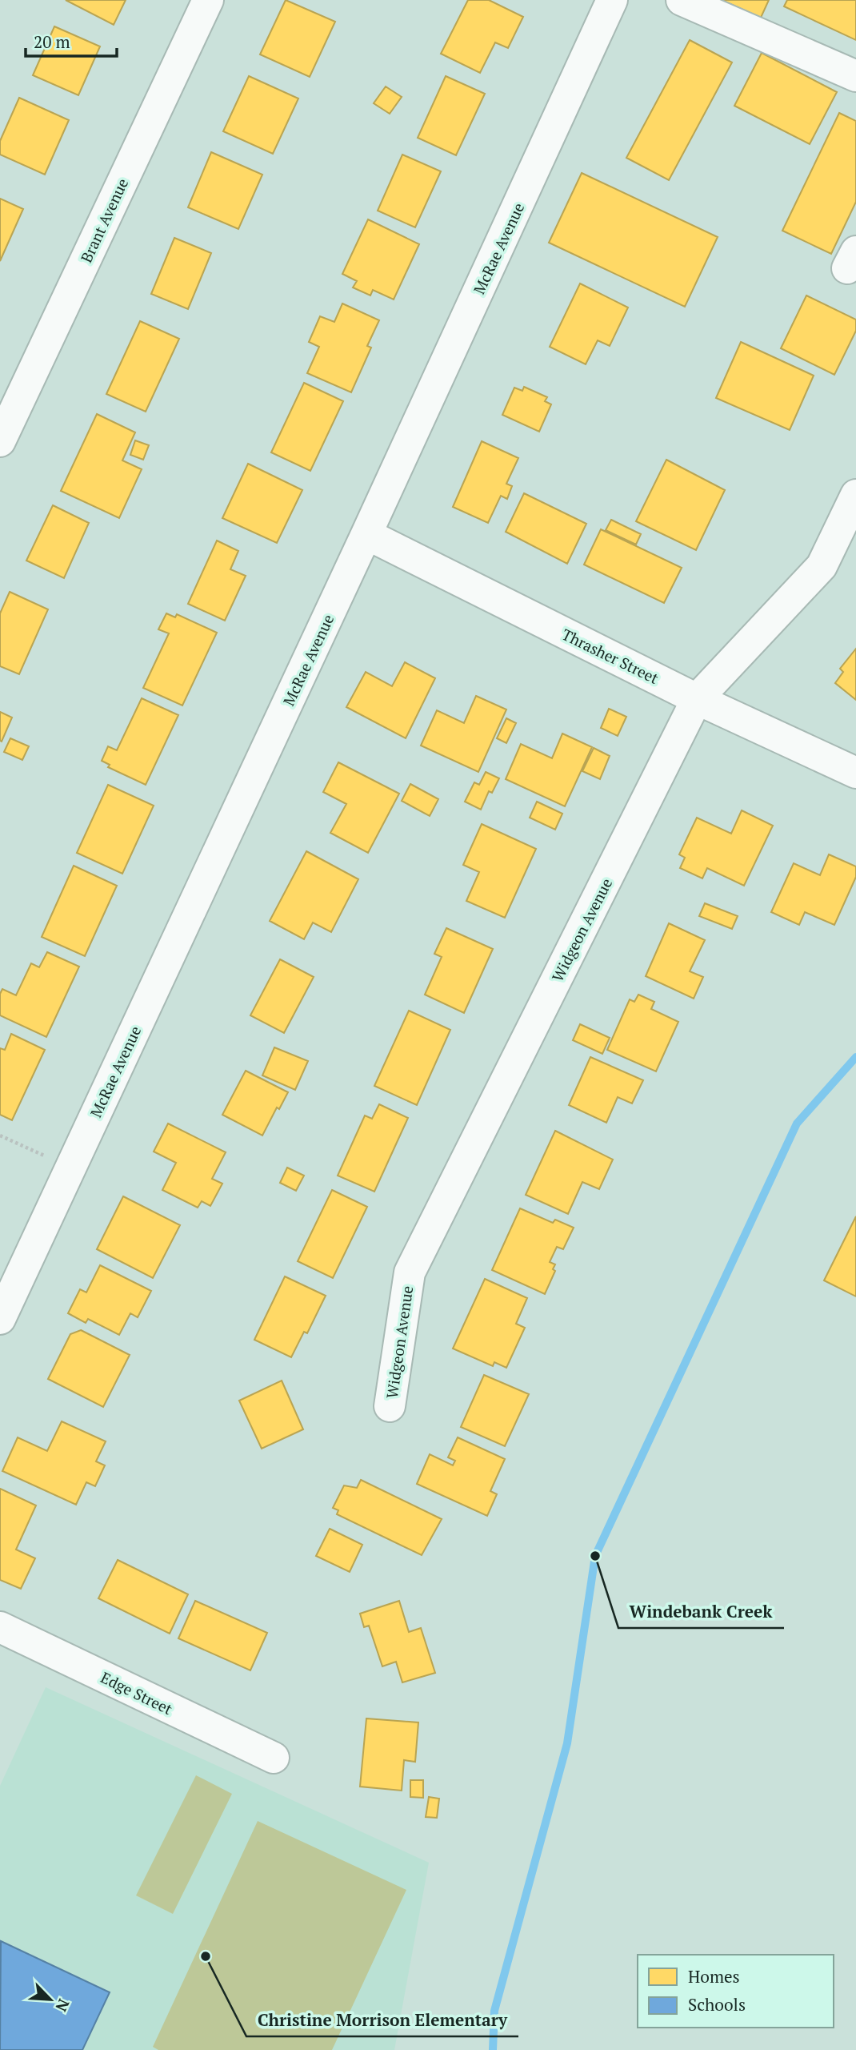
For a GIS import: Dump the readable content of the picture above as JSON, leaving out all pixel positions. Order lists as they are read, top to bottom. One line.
{"streets":{"street":["Brant Avenue","McRae Avenue","Thrasher Street","Widgeon Avenue","Edge Street"]},"crossings":[["McRae Avenue","Thrasher Street"],["Thrasher Street","Widgeon Avenue"]],"places":["Windebank Creek","Christine Morrison Elementary"],"legend":["Homes","Schools"],"scale_bar":"20 m","north":"bottom right"}
